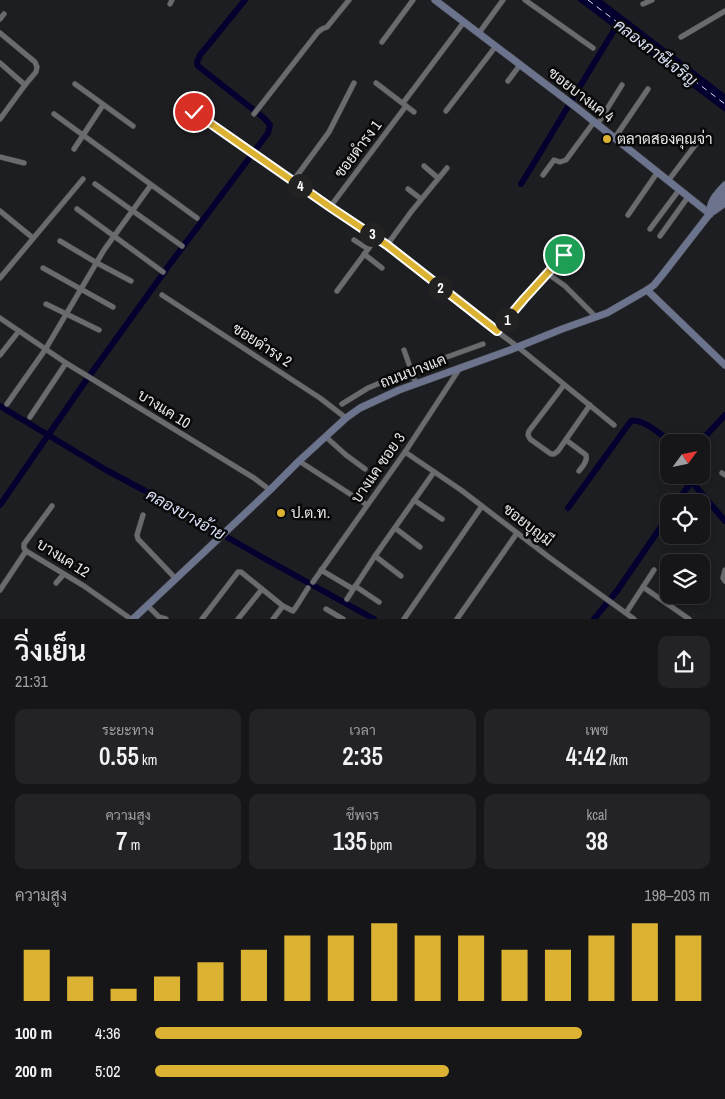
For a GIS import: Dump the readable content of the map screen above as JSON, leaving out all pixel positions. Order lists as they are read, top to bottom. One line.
{"streets":{"main road":["ซอยบางแค 4","ถนนบางแค"],"street":["ซอยดำรง 1","ซอยดำรง 2","บางแค 10","บางแค ซอย 3","ซอยบุญมี","บางแค 12"]},"crossings":[["ซอยบางแค 4","ซอยดำรง 1"],["ซอยบางแค 4","ถนนบางแค"],["ซอยดำรง 2","ถนนบางแค"],["ถนนบางแค","บางแค 10"],["ถนนบางแค","บางแค ซอย 3"],["ถนนบางแค","บางแค 12"],["บางแค ซอย 3","ซอยบุญมี"]],"water":["คลองภาษีเจริญ","คลองบางอ้าย"],"places":["ตลาดสองคุณจ่า","ป.ต.ท."],"north":"top right","page":{"pins":["4","3","2","1"],"heading":["วิ่งเย็น","21:31"],"stats":[["ระยะทาง","0.55 km"],["เวลา","2:35"],["เพซ","4:42 /km"],["ความสูง","7 m"],["ชีพจร","135 bpm"],["kcal","38"]],"chart":["ความสูง","198–203 m"],"list":[{"name":"100 m","note":"4:36"},{"name":"200 m","note":"5:02"}]}}
